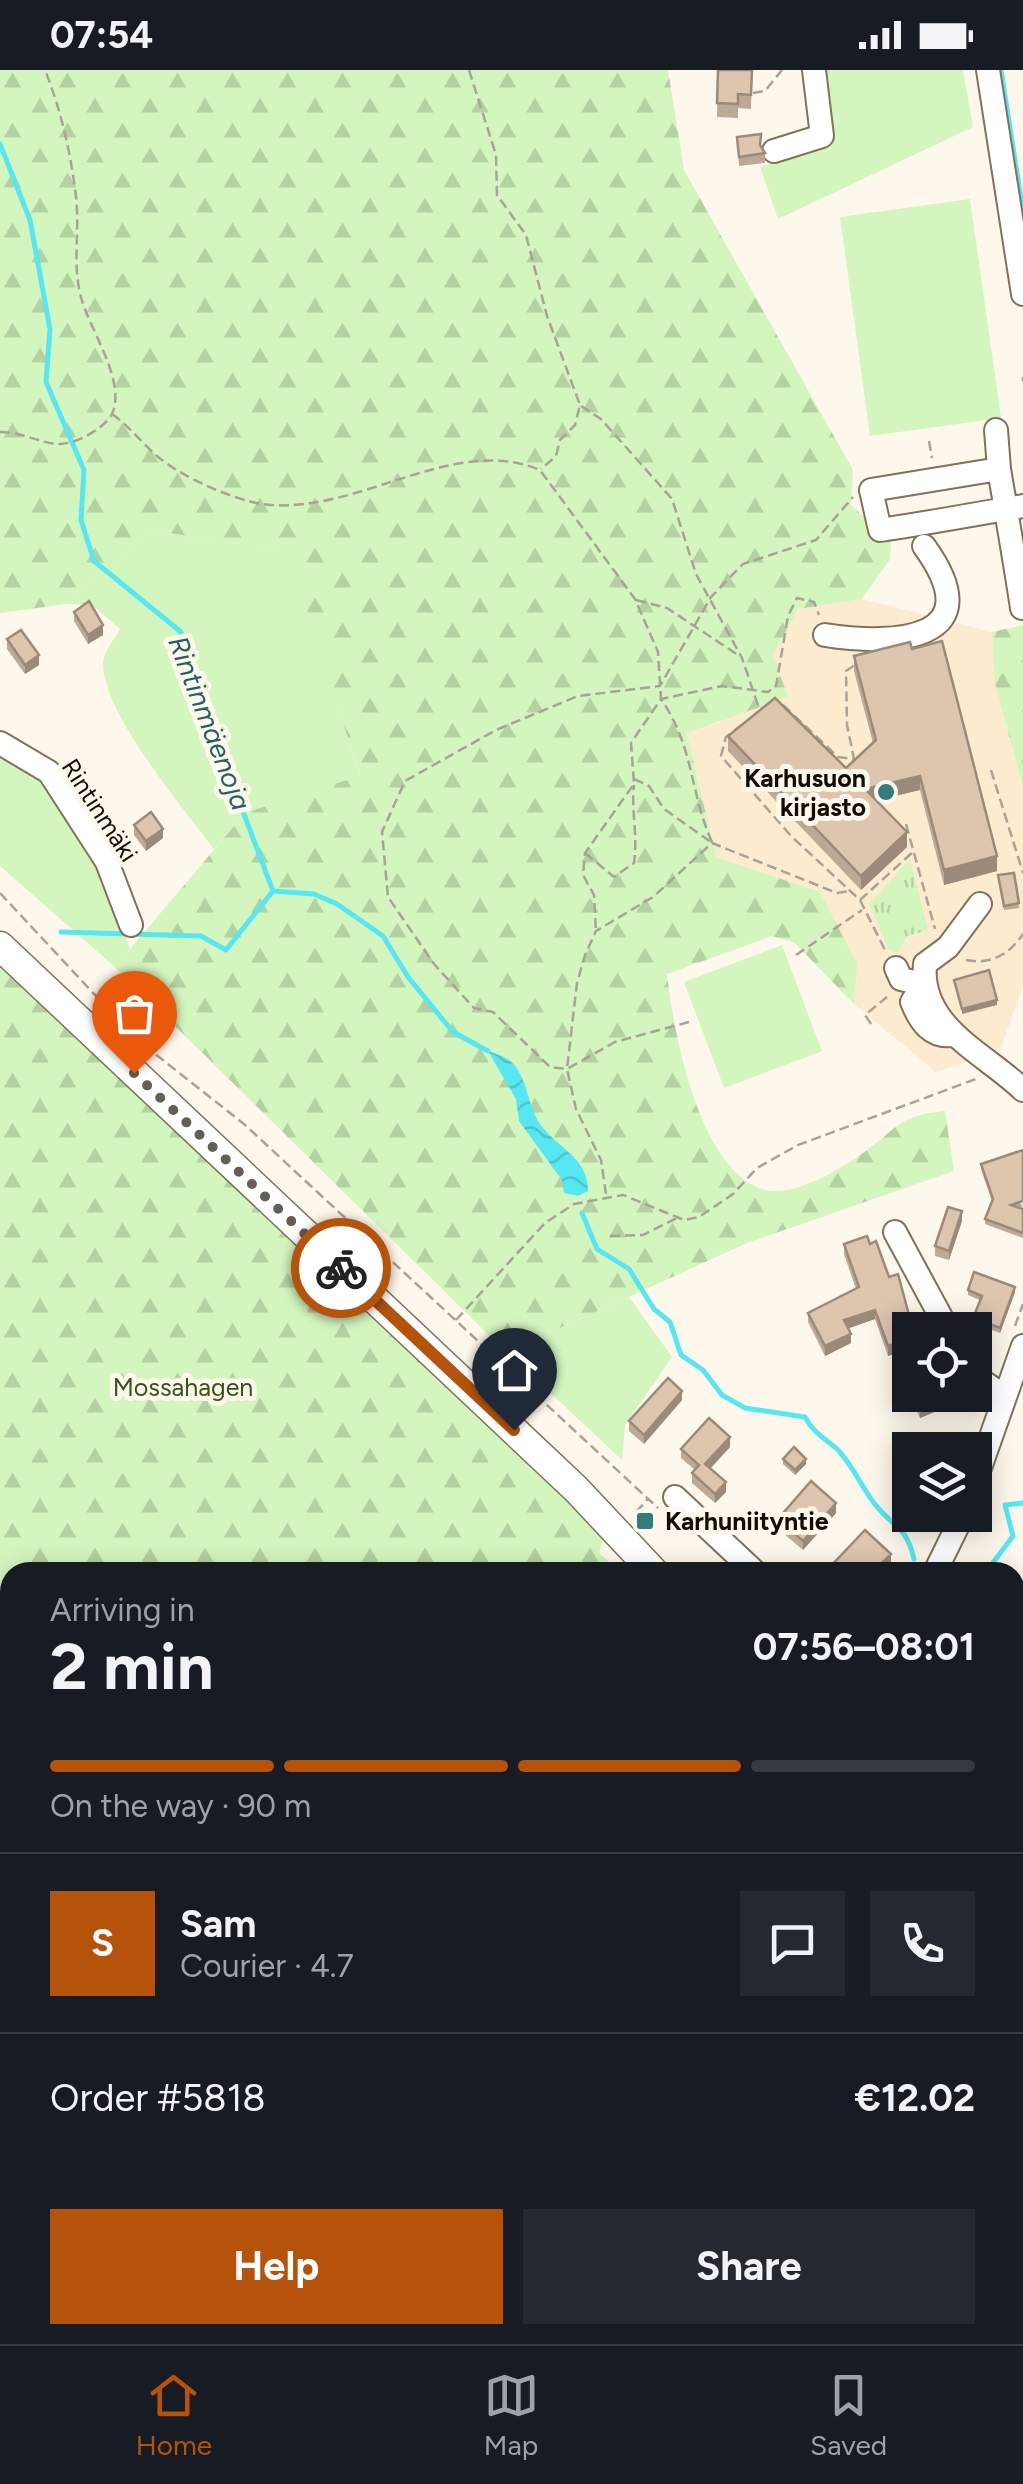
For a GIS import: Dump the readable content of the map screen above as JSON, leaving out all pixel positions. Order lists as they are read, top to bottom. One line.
{"streets":{"street":["Rintinmäki"]},"water":["Rintinmäenoja"],"parks":["Mossahagen"],"places":{"other":["Karhusuon kirjasto"],"transit":["Karhuniityntie"]},"page":{"status":"07:54","heading":["2 min","Arriving in","07:56–08:01"],"panel":["Sam","Courier · 4.7","Order #5818","€12.02"],"bar":"On the way · 90 m","round":"S","buttons":["Help","Share"],"tabs":["Home","Map","Saved"]}}
